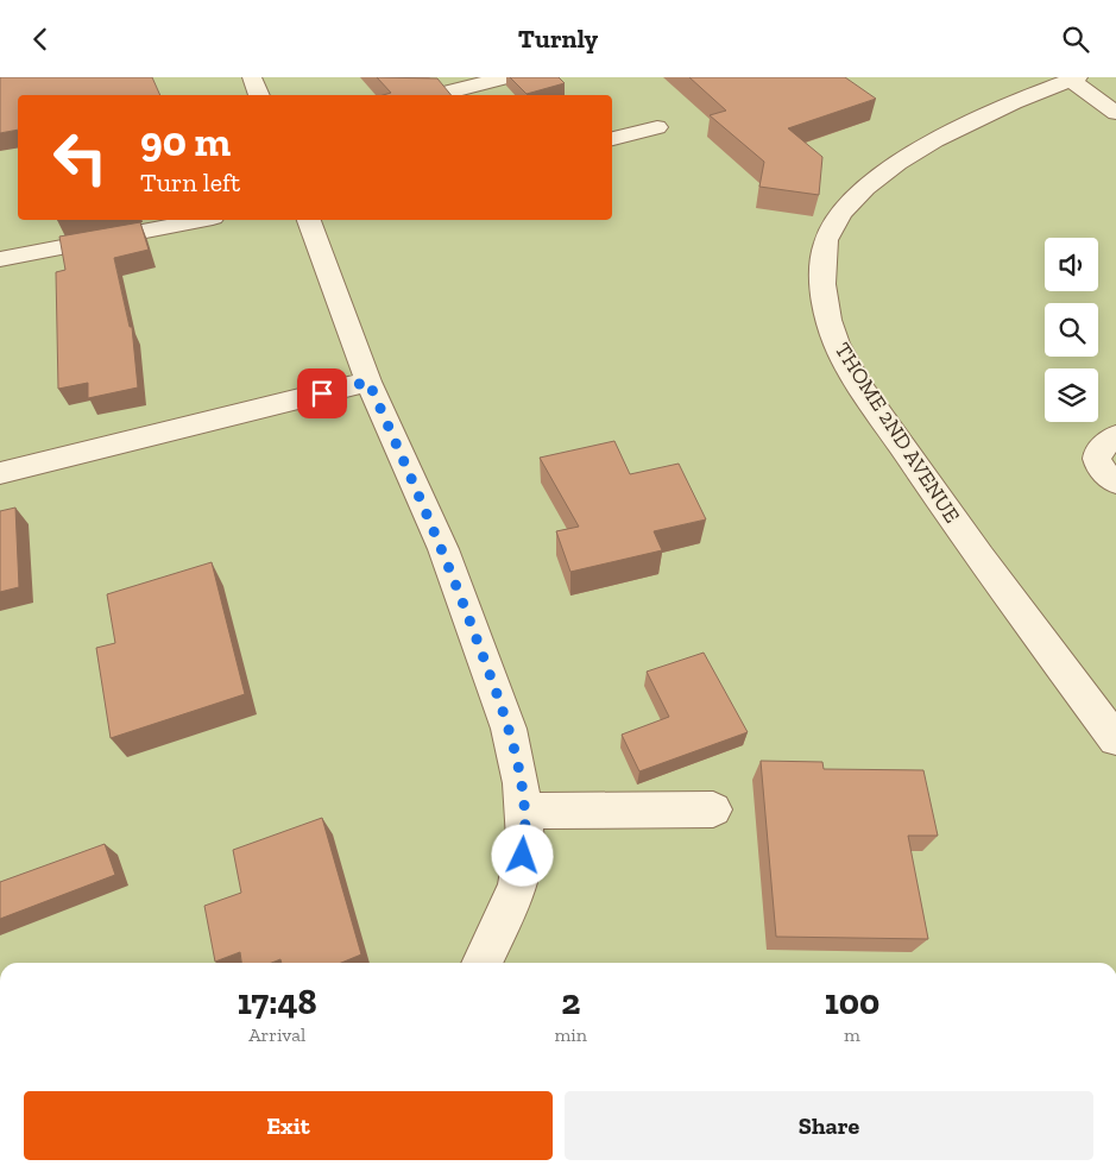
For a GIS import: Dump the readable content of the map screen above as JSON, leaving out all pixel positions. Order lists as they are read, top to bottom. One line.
{"streets":{"street":["THOME 2ND AVENUE"]},"page":{"header":"Turnly","turn":["90 m","Turn left"],"eta":["17:48","Arrival","2","min","100","m"],"buttons":["Exit","Share"]}}
